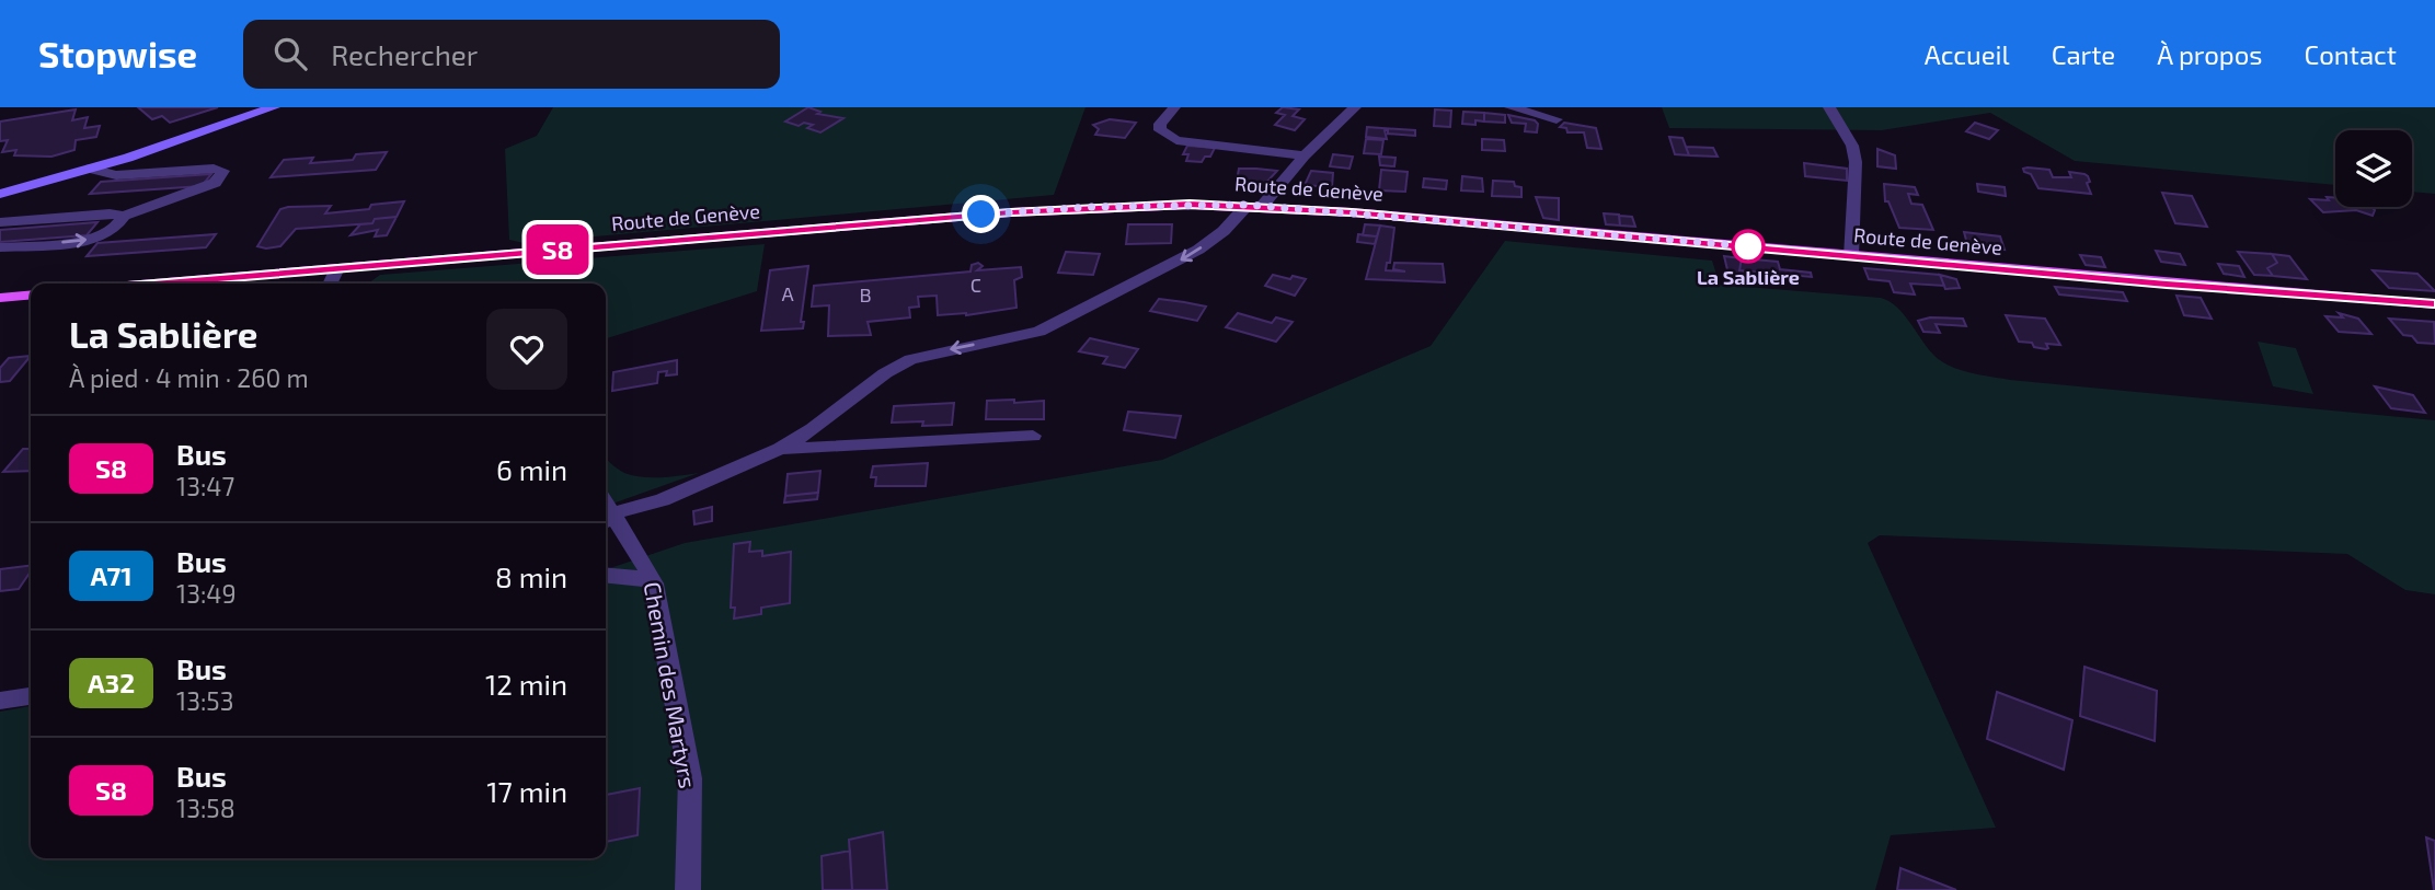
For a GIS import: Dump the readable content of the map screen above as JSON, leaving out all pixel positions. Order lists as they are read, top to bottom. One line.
{"streets":{"main road":["Route de Genève"],"street":["Chemin des Martyrs"]},"places":["La Sablière"],"lines":["bus line S8"],"house_numbers":["C","A","B"],"page":{"header":"Stopwise","search":"Rechercher","nav":["Accueil","Carte","À propos","Contact"],"on_map":"S8","heading":["La Sablière","À pied · 4 min · 260 m"],"list":[{"mark":"S8","name":"Bus","note":"13:47","value":"6 min"},{"mark":"A71","name":"Bus","note":"13:49","value":"8 min"},{"mark":"A32","name":"Bus","note":"13:53","value":"12 min"},{"mark":"S8","name":"Bus","note":"13:58","value":"17 min"}]}}
